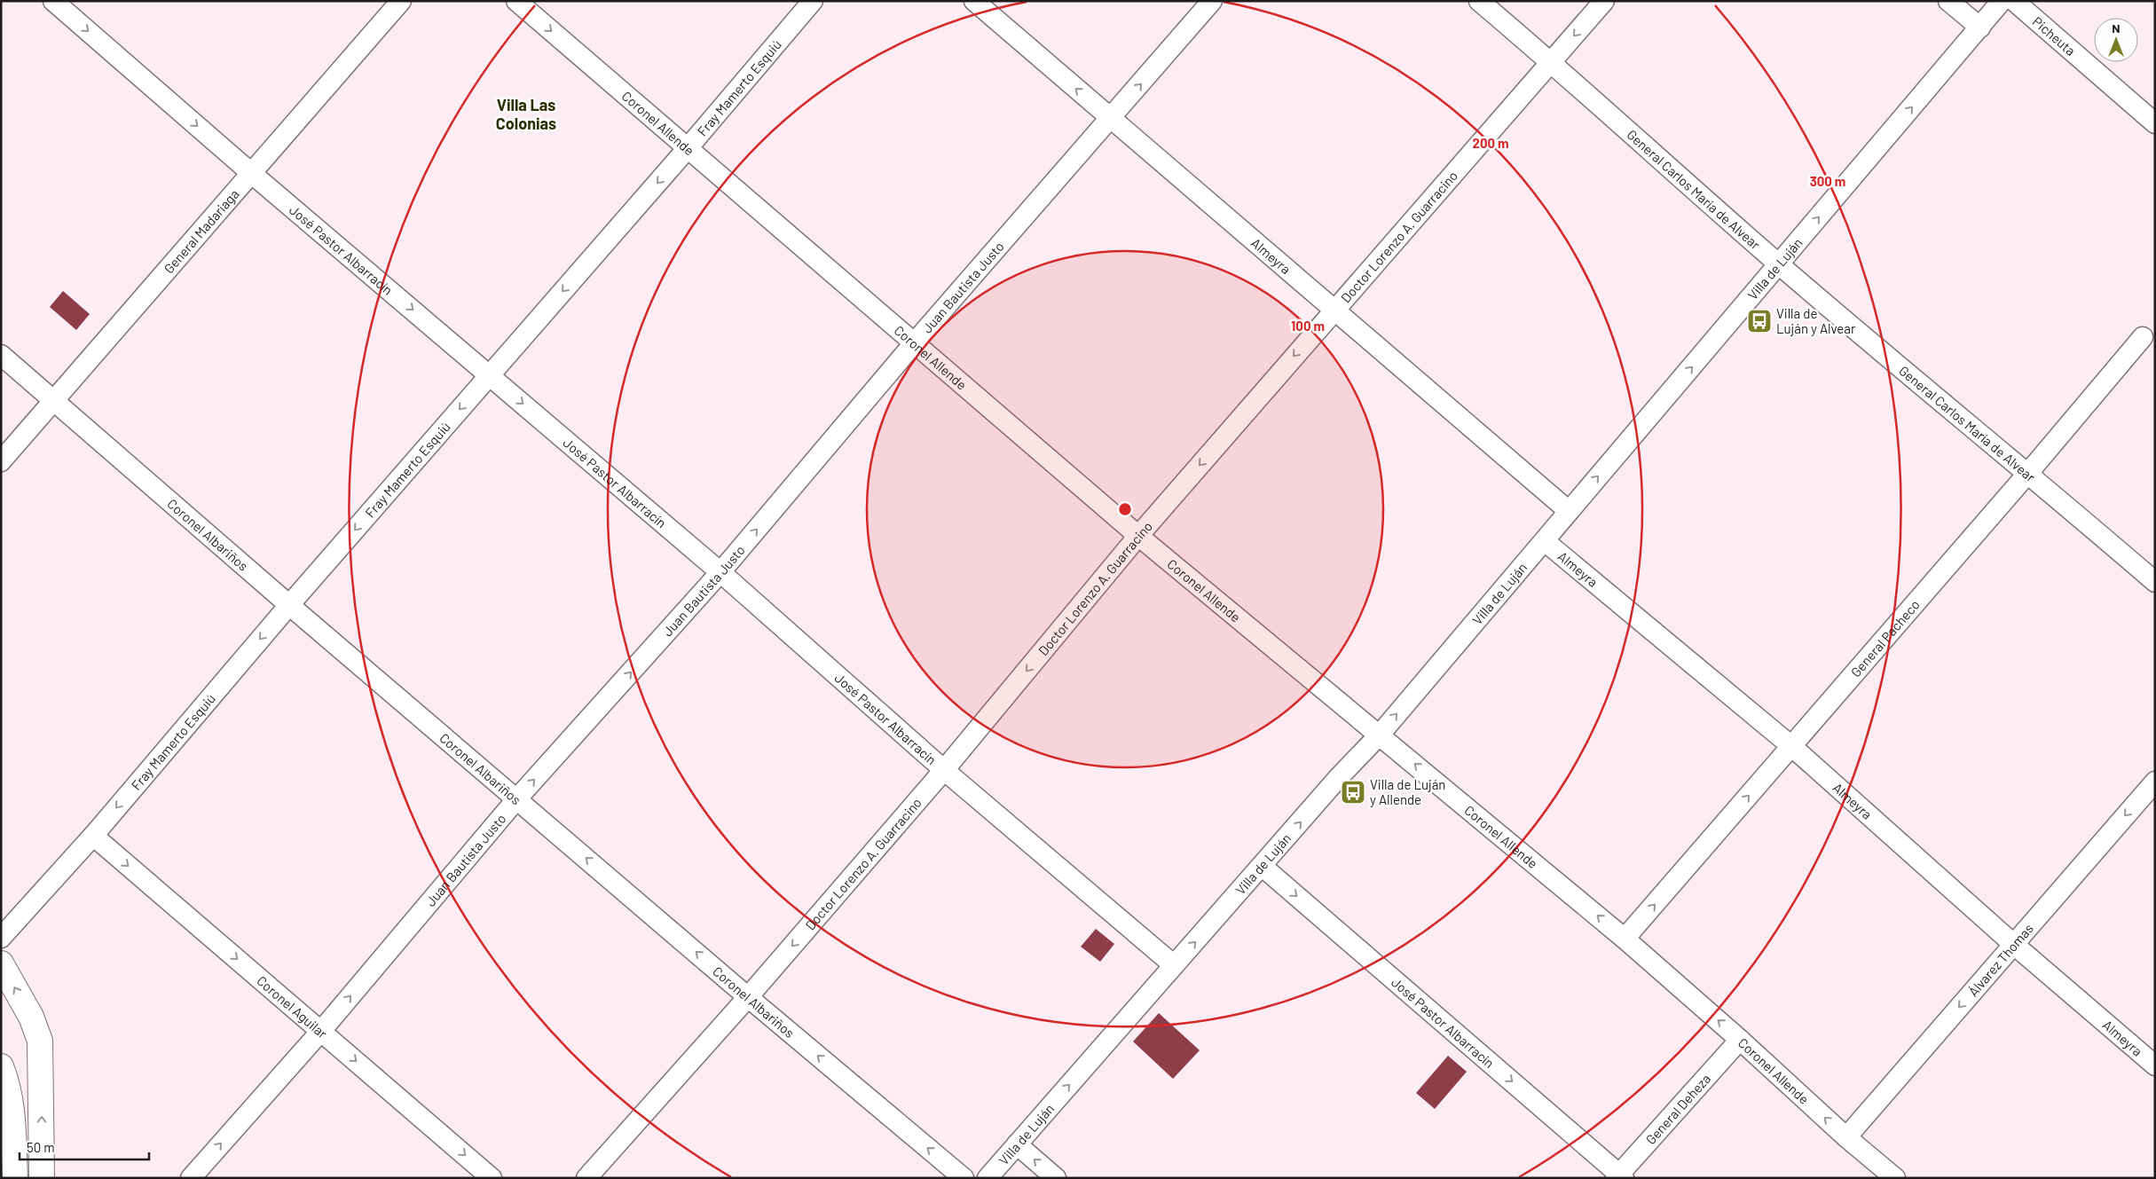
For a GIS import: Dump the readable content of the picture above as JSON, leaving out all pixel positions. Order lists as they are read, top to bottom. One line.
{"streets":{"street":["Picheuta","Fray Mamerto Esquiú","Coronel Allende","General Carlos María de Alvear","General Madariaga","Doctor Lorenzo A. Guarracino","José Pastor Albarracín","Almeyra","Villa de Luján","Juan Bautista Justo","Coronel Albariños","General Pacheco","Álvarez Thomas","Coronel Aguilar","General Deheza"]},"crossings":[["Fray Mamerto Esquiú","Coronel Allende"],["Fray Mamerto Esquiú","José Pastor Albarracín"],["Fray Mamerto Esquiú","Coronel Albariños"],["Fray Mamerto Esquiú","Coronel Aguilar"],["Coronel Allende","Doctor Lorenzo A. Guarracino"],["Coronel Allende","Villa de Luján"],["Coronel Allende","Juan Bautista Justo"],["Coronel Allende","General Pacheco"],["Coronel Allende","Álvarez Thomas"],["Coronel Allende","General Deheza"],["General Carlos María de Alvear","Doctor Lorenzo A. Guarracino"],["General Carlos María de Alvear","Villa de Luján"],["General Carlos María de Alvear","General Pacheco"],["General Madariaga","José Pastor Albarracín"],["General Madariaga","Coronel Albariños"],["Doctor Lorenzo A. Guarracino","José Pastor Albarracín"],["Doctor Lorenzo A. Guarracino","Almeyra"],["Doctor Lorenzo A. Guarracino","Coronel Albariños"],["José Pastor Albarracín","Villa de Luján"],["José Pastor Albarracín","Juan Bautista Justo"],["José Pastor Albarracín","General Deheza"],["Almeyra","Villa de Luján"],["Almeyra","Juan Bautista Justo"],["Almeyra","General Pacheco"],["Almeyra","Álvarez Thomas"],["Juan Bautista Justo","Coronel Albariños"],["Juan Bautista Justo","Coronel Aguilar"]],"one_way":["Fray Mamerto Esquiú","Doctor Lorenzo A. Guarracino","José Pastor Albarracín","Villa de Luján","Juan Bautista Justo","Coronel Albariños","Álvarez Thomas","Coronel Aguilar"],"districts":["Villa Las Colonias"],"places":{"bus stop":["Villa de Luján y Alvear","Villa de Luján y Allende"]},"scale_bar":"50 m","north":"top","rings":["200 m","300 m","100 m"]}
